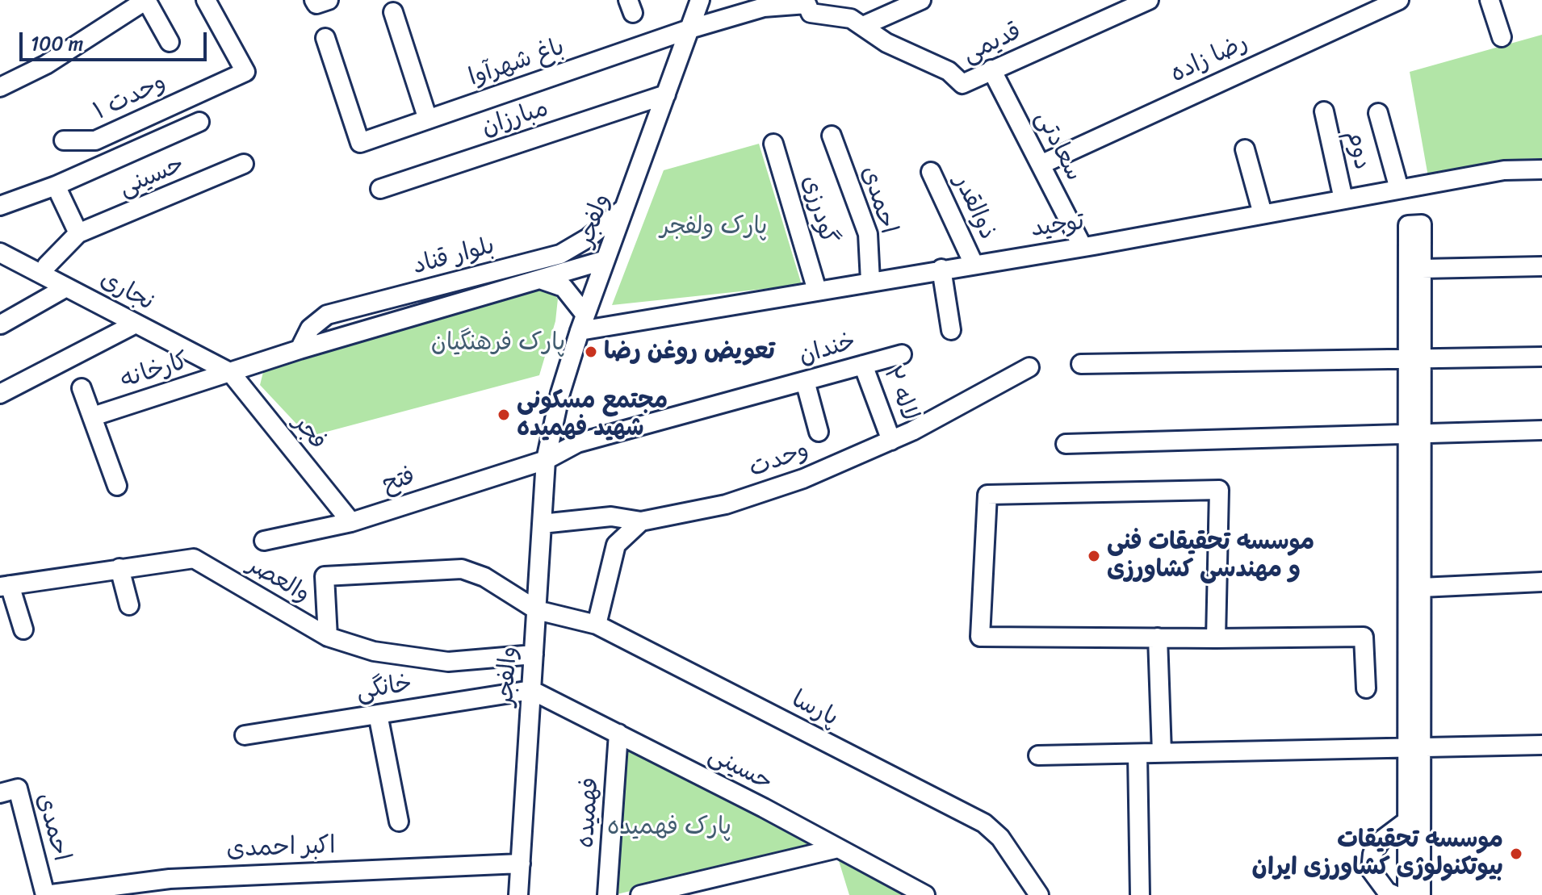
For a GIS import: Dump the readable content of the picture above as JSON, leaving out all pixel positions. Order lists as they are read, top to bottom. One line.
{"streets":{"street":["قدیمی","رضا زاده","باغ شهرآوا","وحدت ۱","مبارزان","سعادتی","دوم","حسینی","احمدی","ذوالقدر","گودرزی","ولفجر","توحید","بلوار قناد","نجاری","خندان","کارخانه","لاله ۲","فجر","وحدت","فتح","والعصر","والفجر","خانگی","پارسا","فهمیده","اکبر احمدی"]},"crossings":[["قدیمی","سعادتی"],["رضا زاده","سعادتی"],["باغ شهرآوا","ولفجر"],["مبارزان","ولفجر"],["سعادتی","توحید"],["دوم","توحید"],["حسینی","والفجر"],["حسینی","خانگی"],["حسینی","فهمیده"],["احمدی","توحید"],["احمدی","اکبر احمدی"],["ذوالقدر","توحید"],["گودرزی","توحید"],["ولفجر","توحید"],["ولفجر","بلوار قناد"],["ولفجر","خندان"],["ولفجر","فتح"],["ولفجر","والفجر"],["بلوار قناد","نجاری"],["بلوار قناد","کارخانه"],["بلوار قناد","فجر"],["نجاری","کارخانه"],["نجاری","فجر"],["خندان","لاله ۲"],["خندان","فتح"],["خندان","والفجر"],["کارخانه","فجر"],["لاله ۲","وحدت"],["فجر","فتح"],["فتح","والفجر"],["والعصر","والفجر"],["والعصر","پارسا"],["والفجر","خانگی"],["والفجر","پارسا"],["والفجر","اکبر احمدی"]],"parks":["پارک ولفجر","پارک فرهنگیان","پارک فهمیده"],"places":["تعویض روغن رضا","مجتمع مسکونی شهید فهمیده","موسسه تحقیقات فنی و مهندسی کشاورزی","موسسه تحقیقات بیوتکنولوژی کشاورزی ایران"],"scale_bar":"100 m"}
